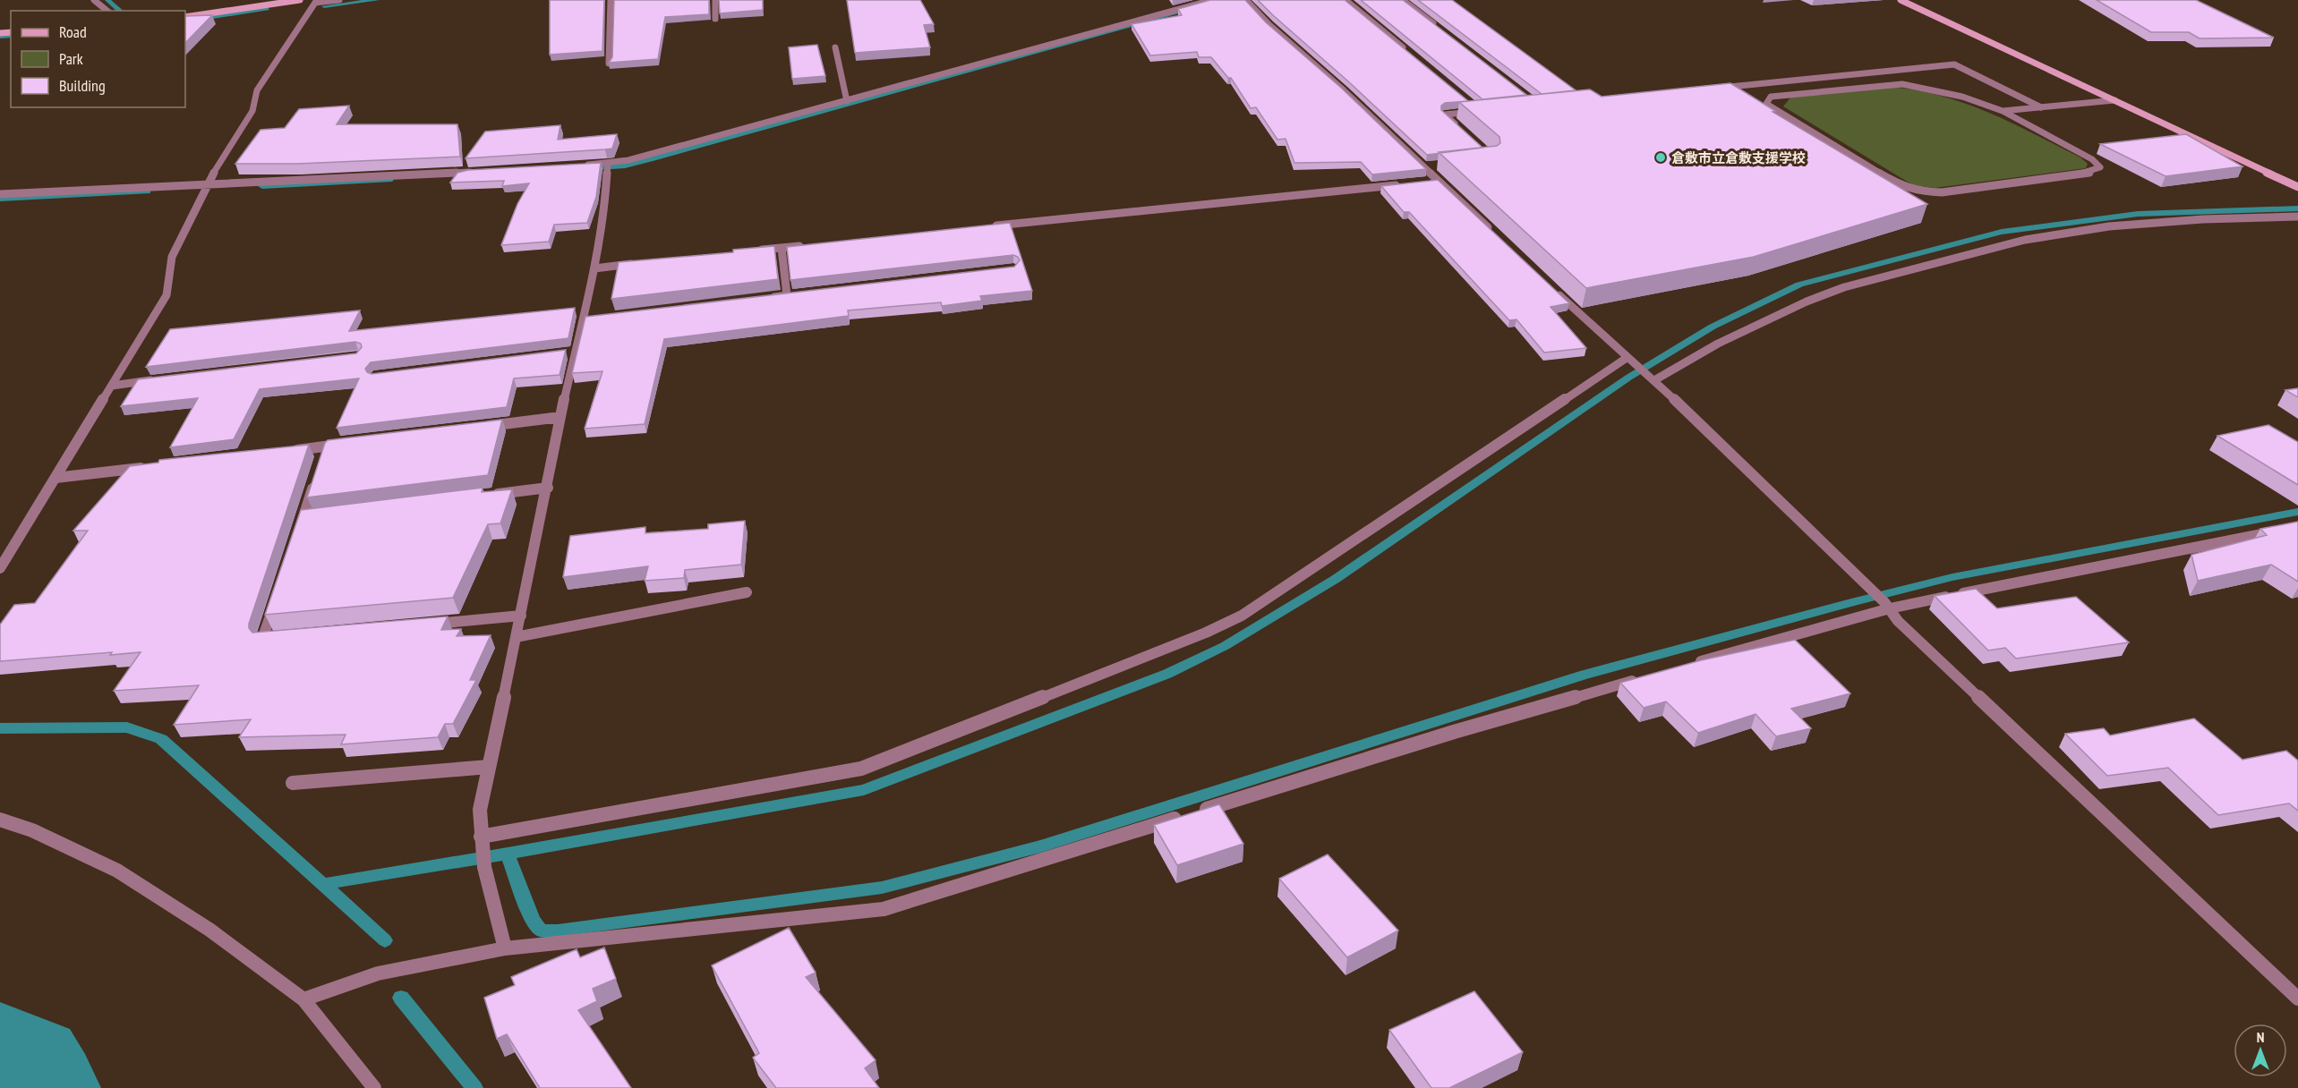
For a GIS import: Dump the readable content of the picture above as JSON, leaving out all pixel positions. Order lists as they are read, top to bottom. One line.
{"places":["倉敷市立倉敷支援学校"],"legend":["Road","Park","Building"],"north":"top"}
